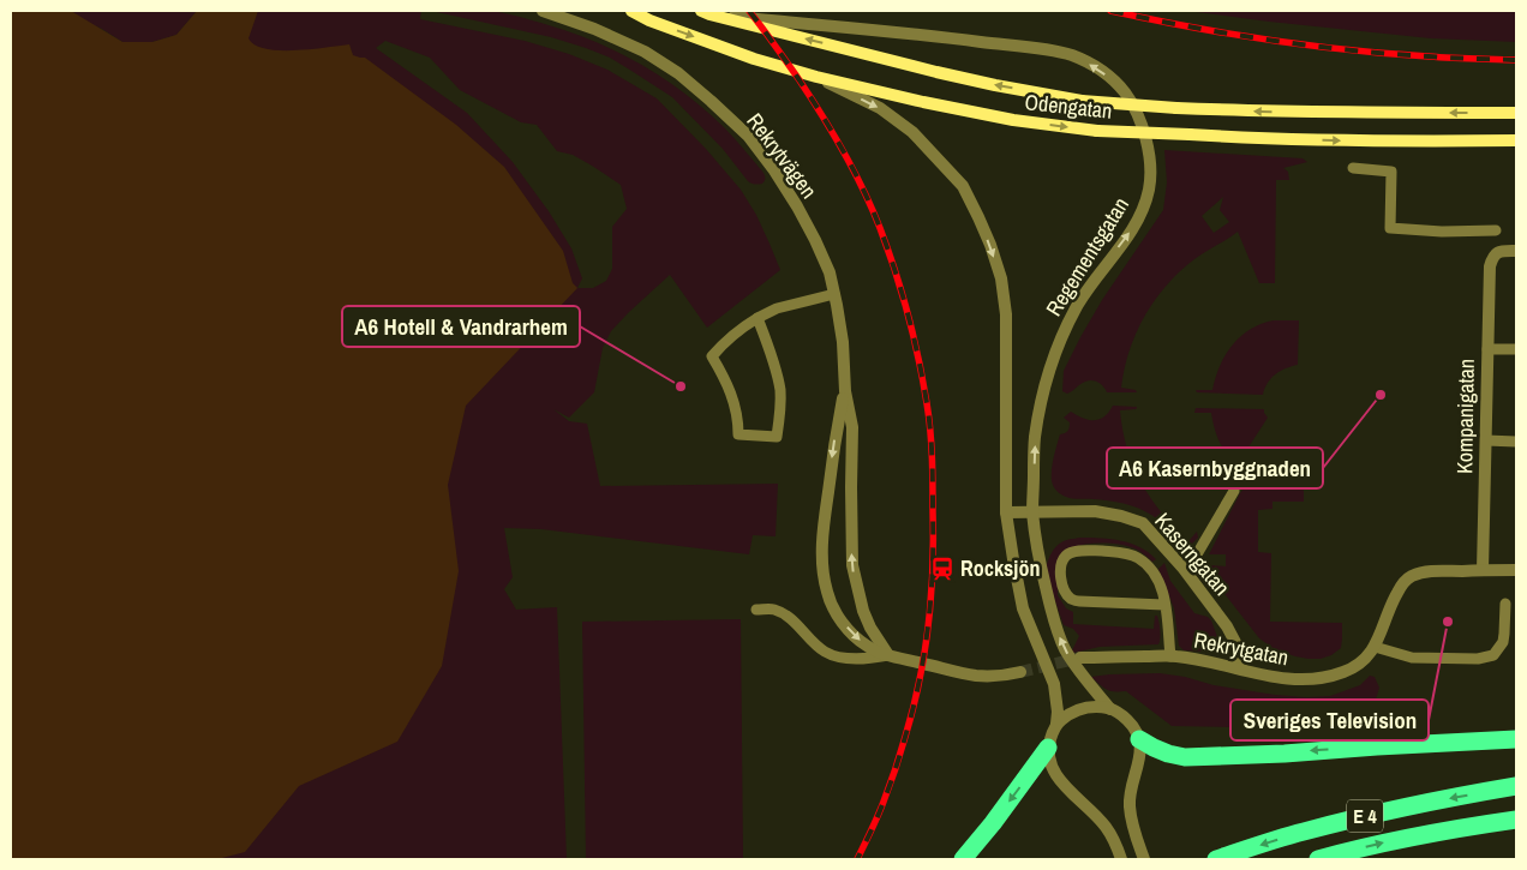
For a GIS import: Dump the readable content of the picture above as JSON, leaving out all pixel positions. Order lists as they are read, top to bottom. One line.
{"streets":{"highway":["E 4"],"main road":["Odengatan"],"street":["Rekrytvägen","Regementsgatan","Kompanigatan","Kaserngatan","Rekrytgatan"]},"crossings":[["Odengatan","Regementsgatan"],["Regementsgatan","Kaserngatan"],["Kompanigatan","Rekrytgatan"],["Kaserngatan","Rekrytgatan"]],"places":{"other":["A6 Hotell & Vandrarhem","A6 Kasernbyggnaden","Sveriges Television"],"station":["Rocksjön"]}}
